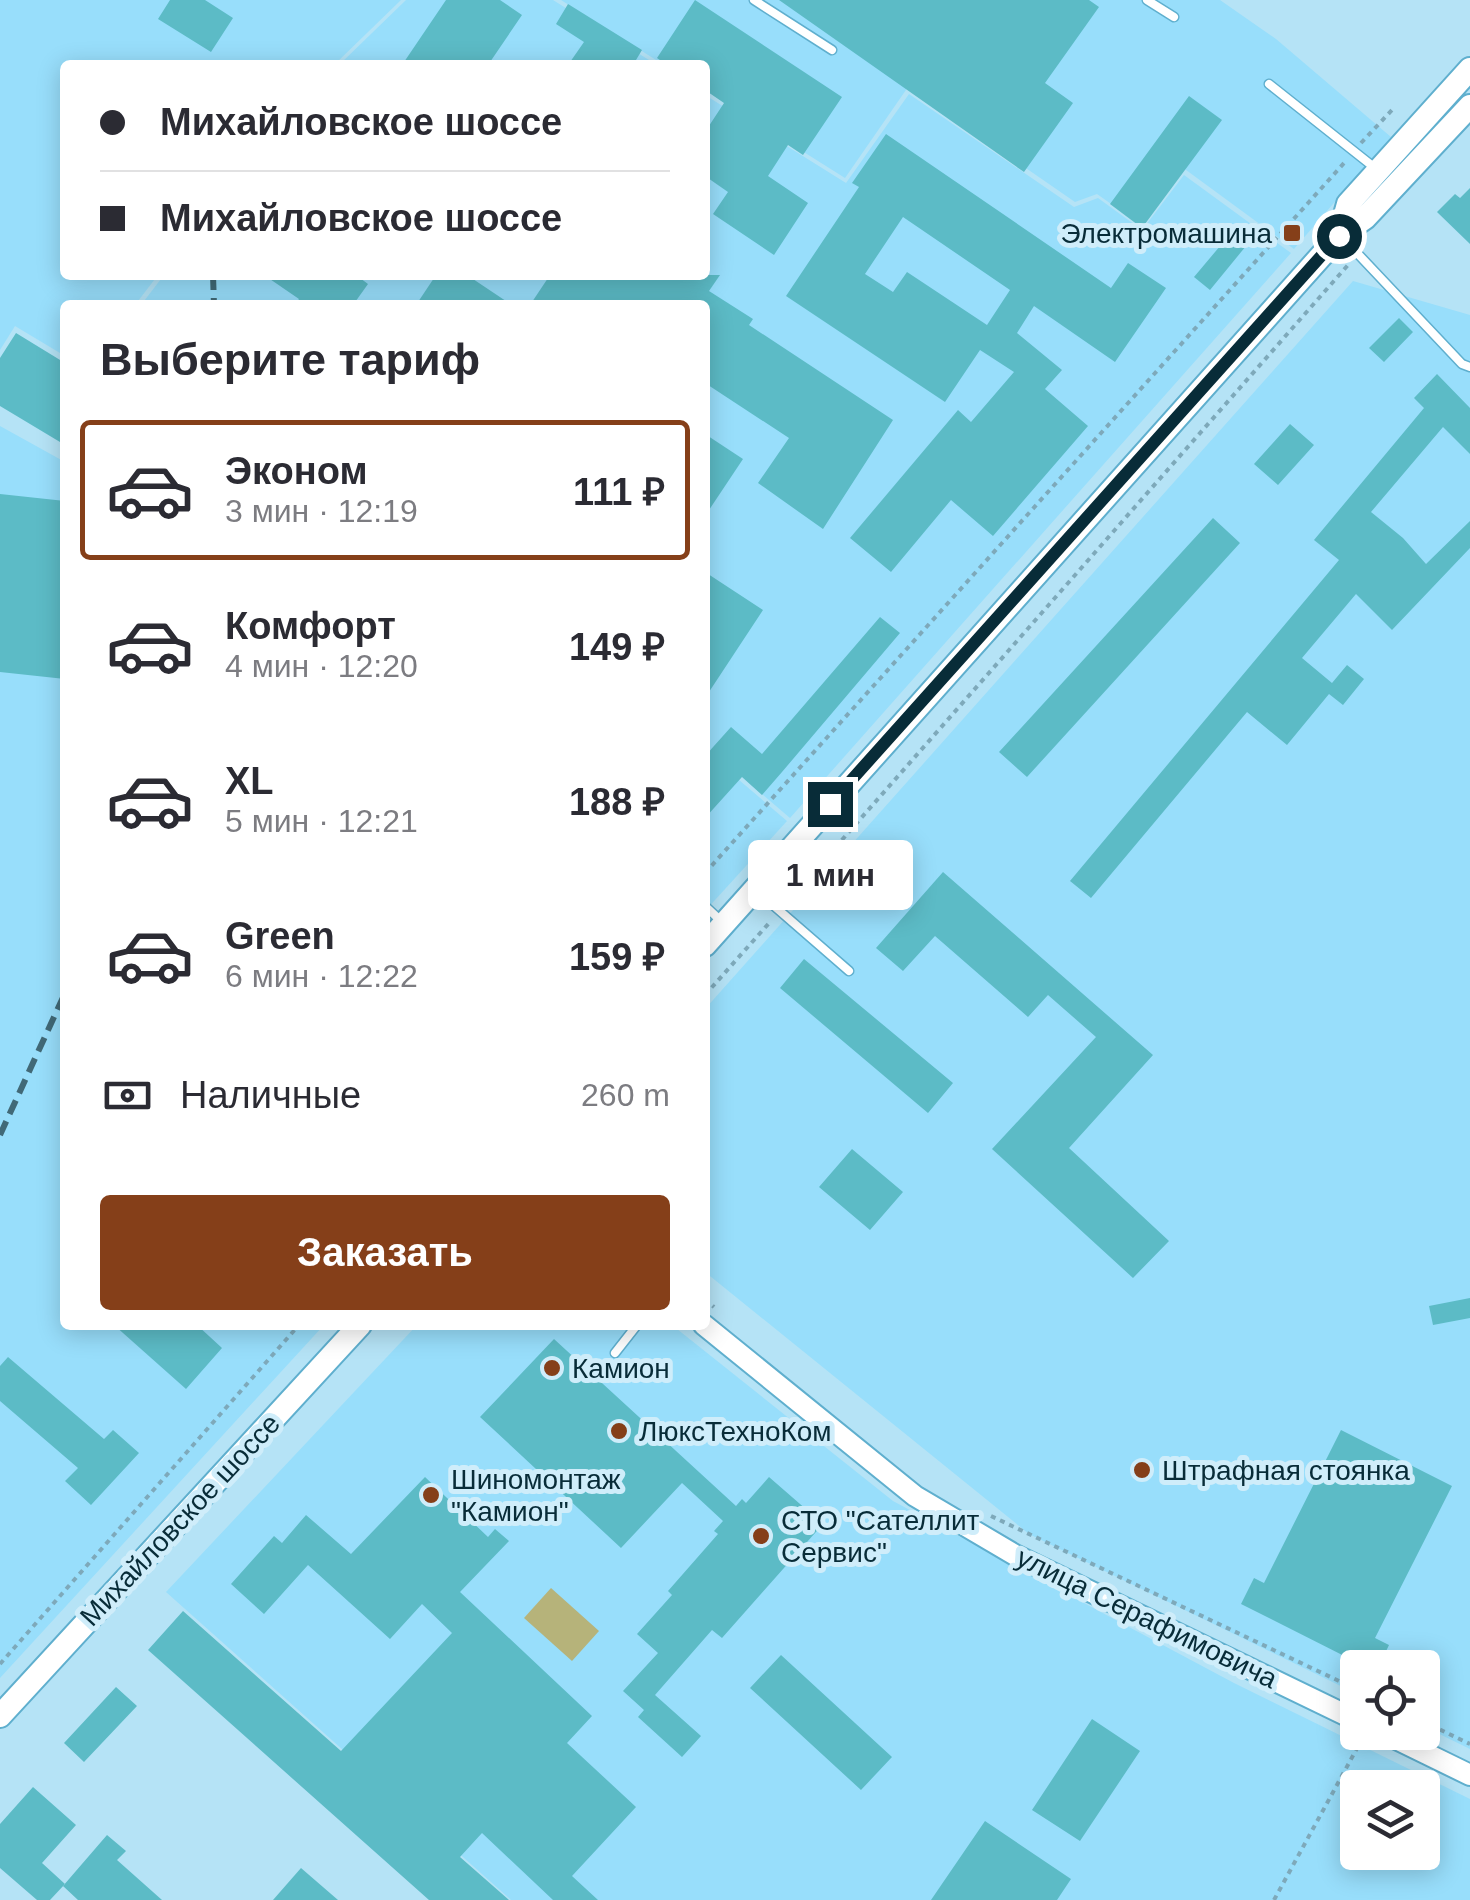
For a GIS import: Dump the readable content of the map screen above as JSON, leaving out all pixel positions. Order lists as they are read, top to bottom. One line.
{"streets":{"main road":["Михайловское шоссе"],"street":["улица Серафимовича"]},"places":{"transit":["Электромашина"],"other":["Камион","ЛюксТехноКом","Штрафная стоянка","Шиномонтаж \"Камион\"","СТО \"Сателлит Сервис\""]},"page":{"banner":["Михайловское шоссе","Михайловское шоссе"],"heading":"Выберите тариф","list":[{"name":"Эконом","note":"3 мин · 12:19","value":"111 ₽"},{"name":"Комфорт","note":"4 мин · 12:20","value":"149 ₽"},{"name":"XL","note":"5 мин · 12:21","value":"188 ₽"},{"name":"Green","note":"6 мин · 12:22","value":"159 ₽"}],"bubble":"1 мин","pay":["Наличные","260 m"],"buttons":"Заказать"}}
